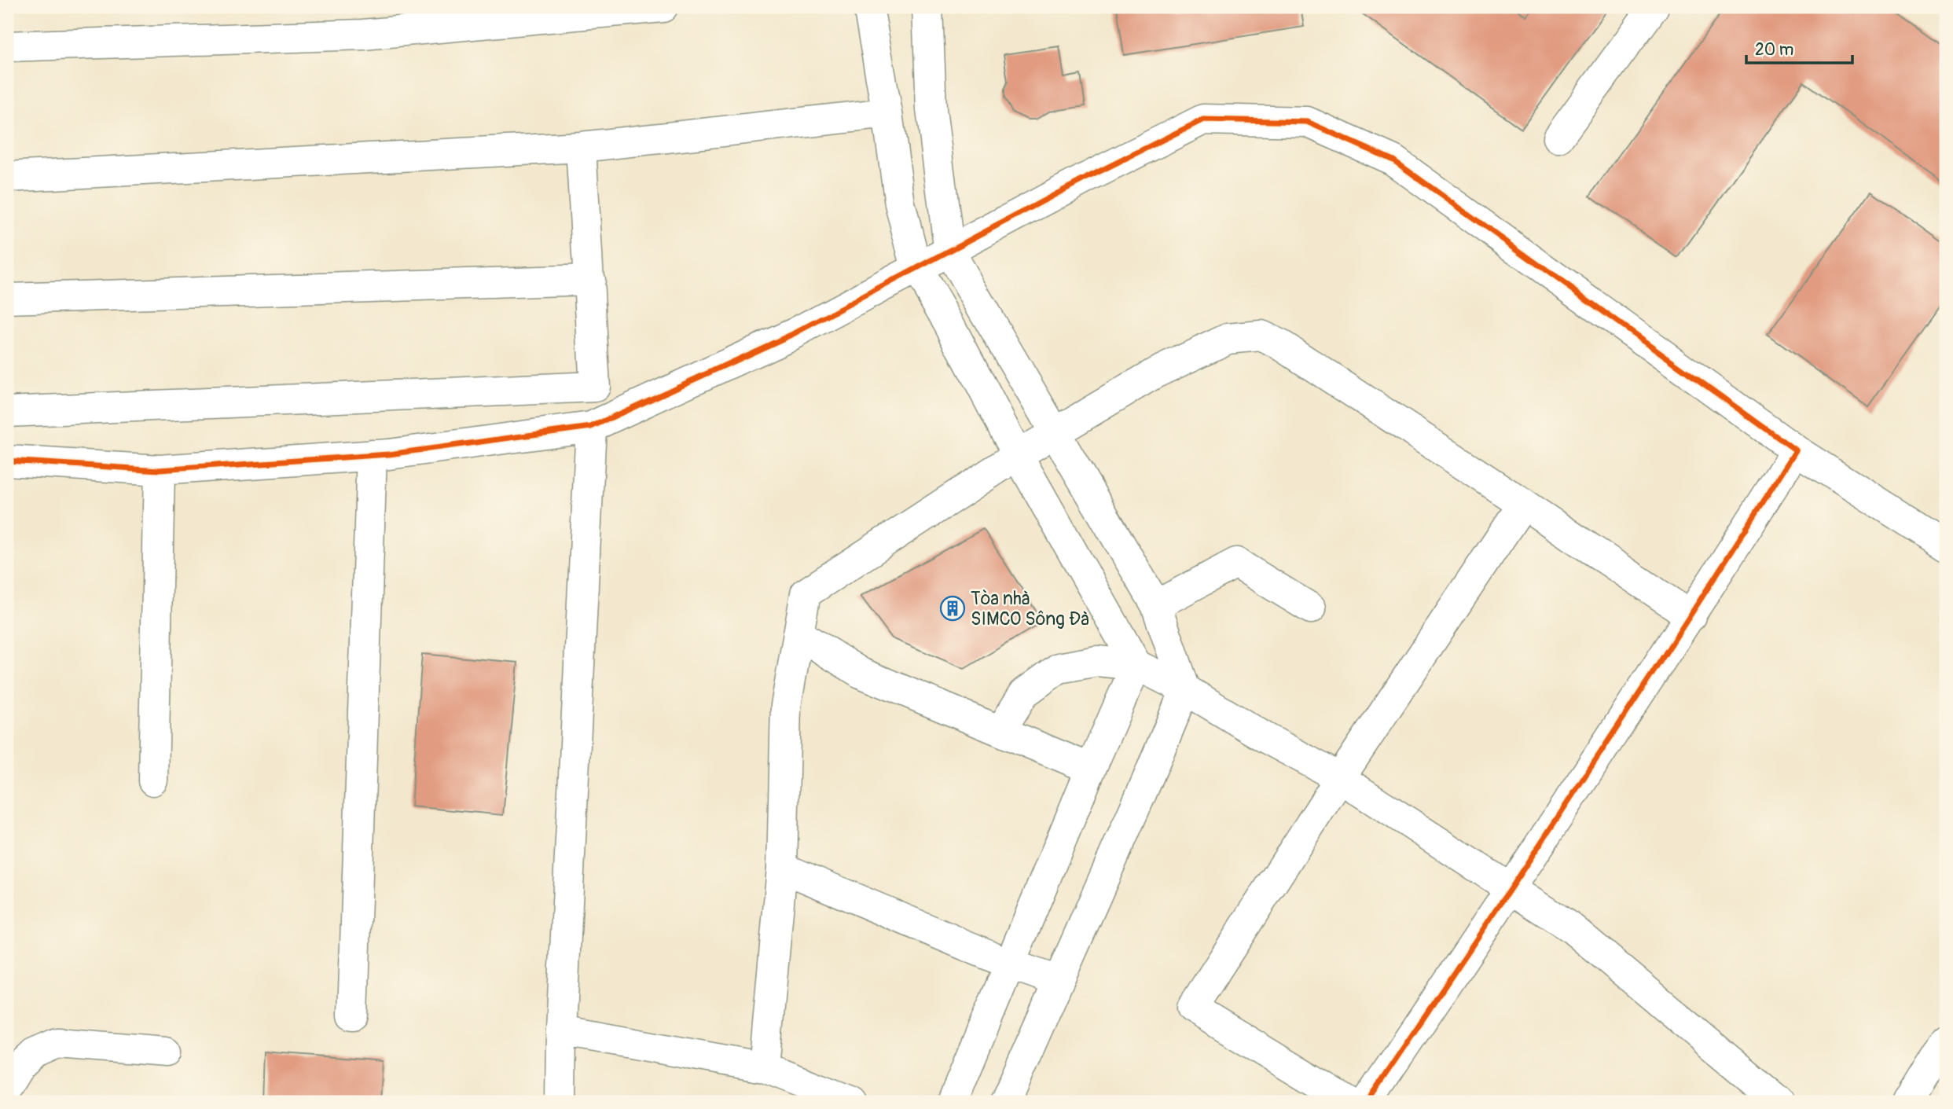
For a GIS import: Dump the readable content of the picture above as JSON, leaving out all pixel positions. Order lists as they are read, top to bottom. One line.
{"places":{"building":["Tòa nhà SIMCO Sông Đà"]},"scale_bar":"20 m"}
